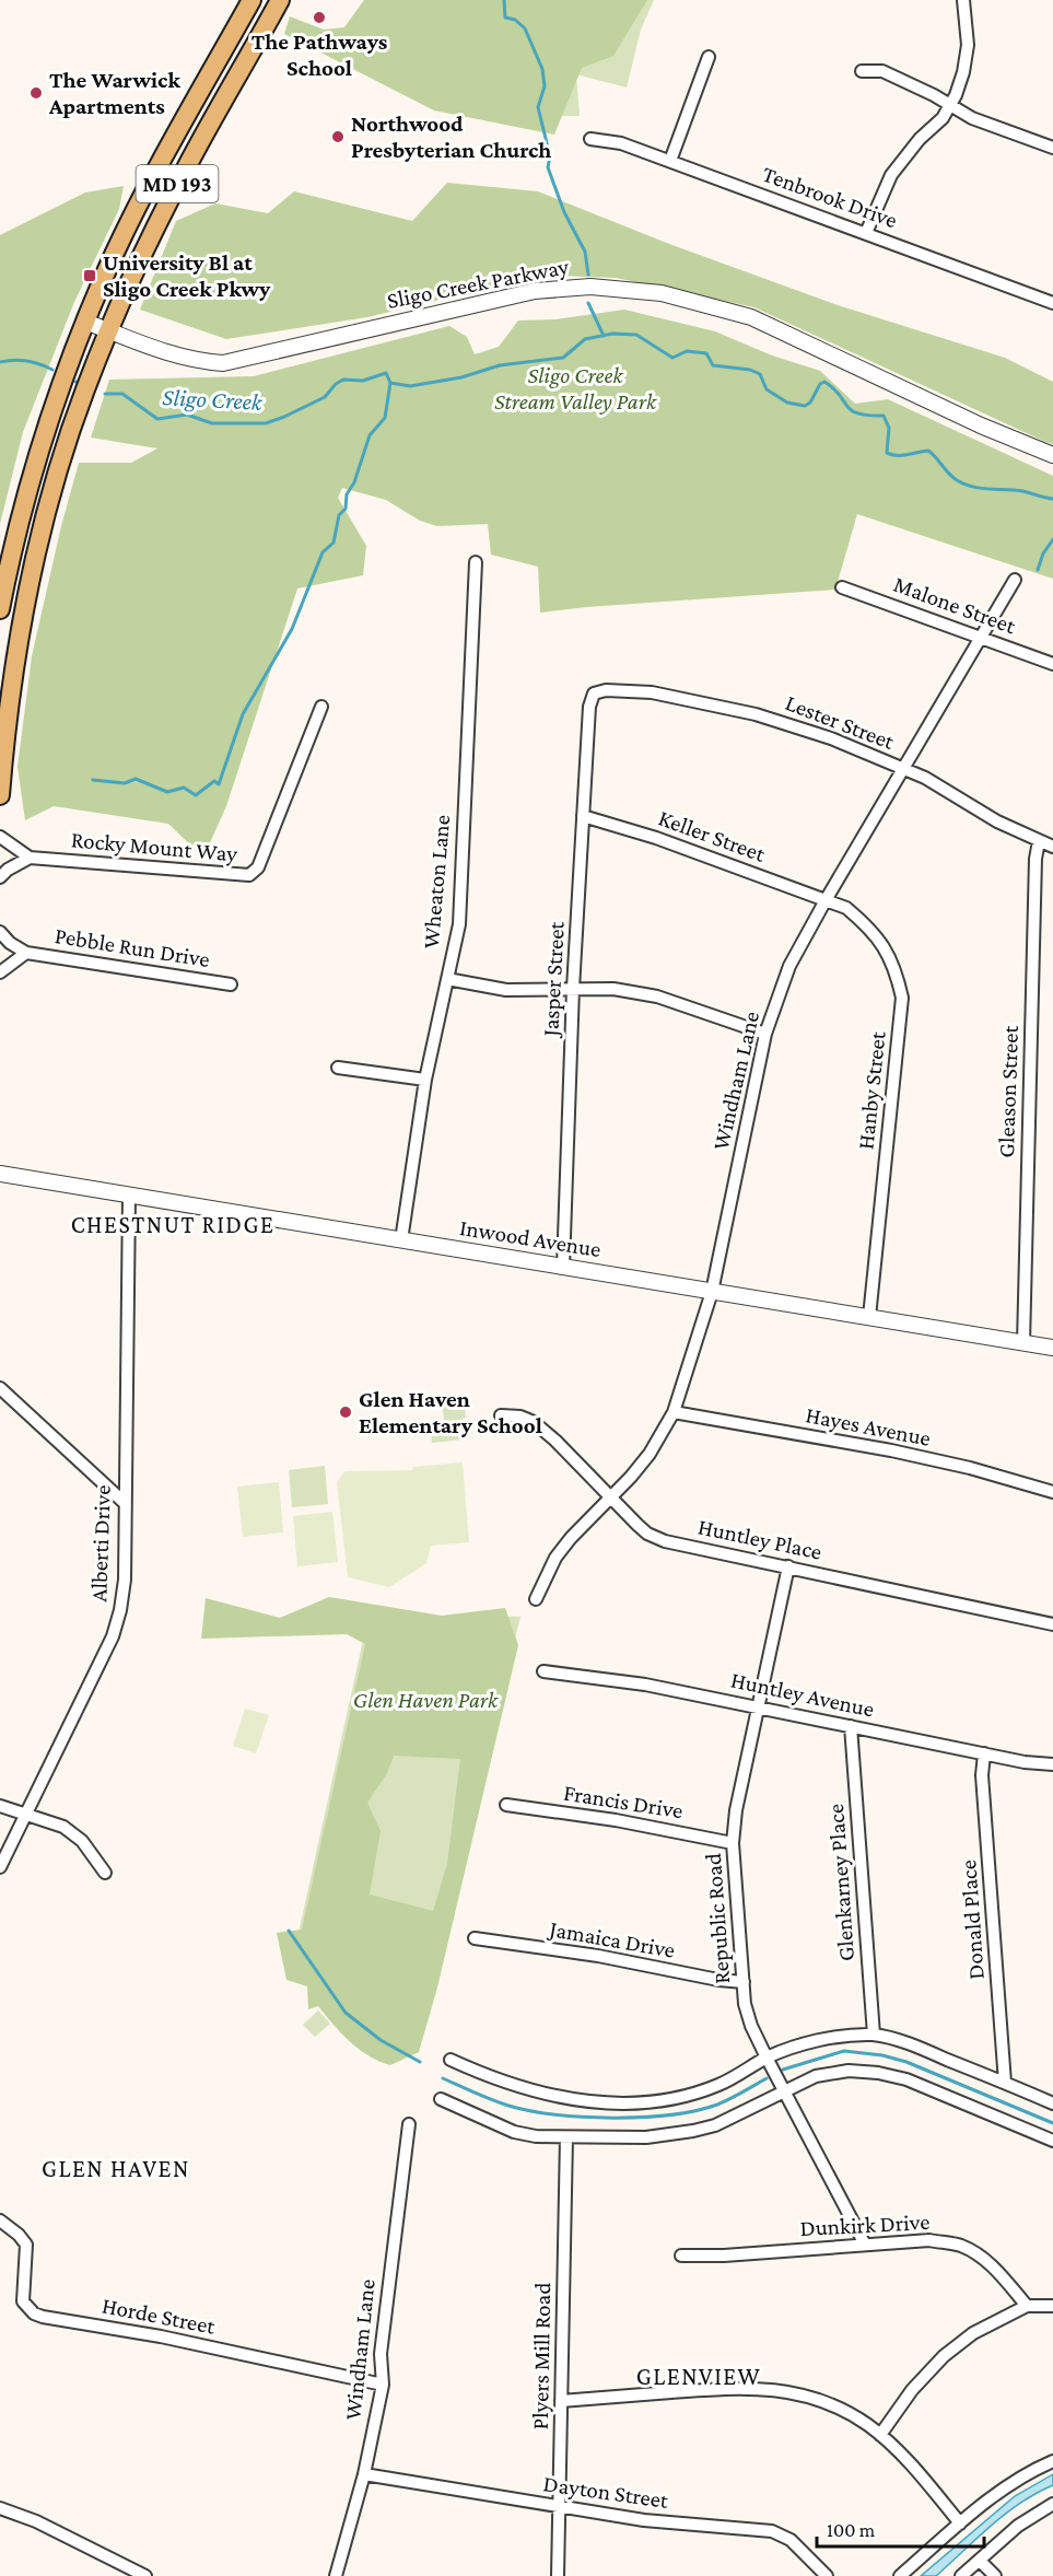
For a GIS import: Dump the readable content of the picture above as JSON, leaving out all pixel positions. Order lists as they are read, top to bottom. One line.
{"streets":{"main road":["MD 193"],"street":["Tenbrook Drive","Sligo Creek Parkway","Malone Street","Lester Street","Keller Street","Rocky Mount Way","Wheaton Lane","Pebble Run Drive","Jasper Street","Windham Lane","Hanby Street","Gleason Street","Inwood Avenue","Hayes Avenue","Huntley Place","Alberti Drive","Huntley Avenue","Francis Drive","Glenkarney Place","Republic Road","Donald Place","Jamaica Drive","Dunkirk Drive","Horde Street","Plyers Mill Road","Dayton Street"]},"crossings":[["MD 193","Sligo Creek Parkway"],["Malone Street","Windham Lane"],["Lester Street","Jasper Street"],["Lester Street","Windham Lane"],["Lester Street","Gleason Street"],["Keller Street","Jasper Street"],["Keller Street","Windham Lane"],["Keller Street","Hanby Street"],["Wheaton Lane","Inwood Avenue"],["Jasper Street","Inwood Avenue"],["Windham Lane","Hanby Street"],["Windham Lane","Inwood Avenue"],["Windham Lane","Hayes Avenue"],["Windham Lane","Huntley Place"],["Windham Lane","Horde Street"],["Windham Lane","Dayton Street"],["Hanby Street","Inwood Avenue"],["Gleason Street","Inwood Avenue"],["Inwood Avenue","Alberti Drive"],["Huntley Place","Republic Road"],["Huntley Avenue","Glenkarney Place"],["Huntley Avenue","Republic Road"],["Huntley Avenue","Donald Place"],["Francis Drive","Republic Road"],["Republic Road","Jamaica Drive"],["Republic Road","Dunkirk Drive"],["Plyers Mill Road","Dayton Street"]],"districts":["CHESTNUT RIDGE","GLEN HAVEN","GLENVIEW"],"water":["Sligo Creek"],"parks":["Sligo Creek Stream Valley Park","Glen Haven Park"],"places":{"other":["The Pathways School","The Warwick Apartments","Northwood Presbyterian Church","Glen Haven Elementary School"],"transit":["University Bl at Sligo Creek Pkwy"]},"scale_bar":"100 m"}
